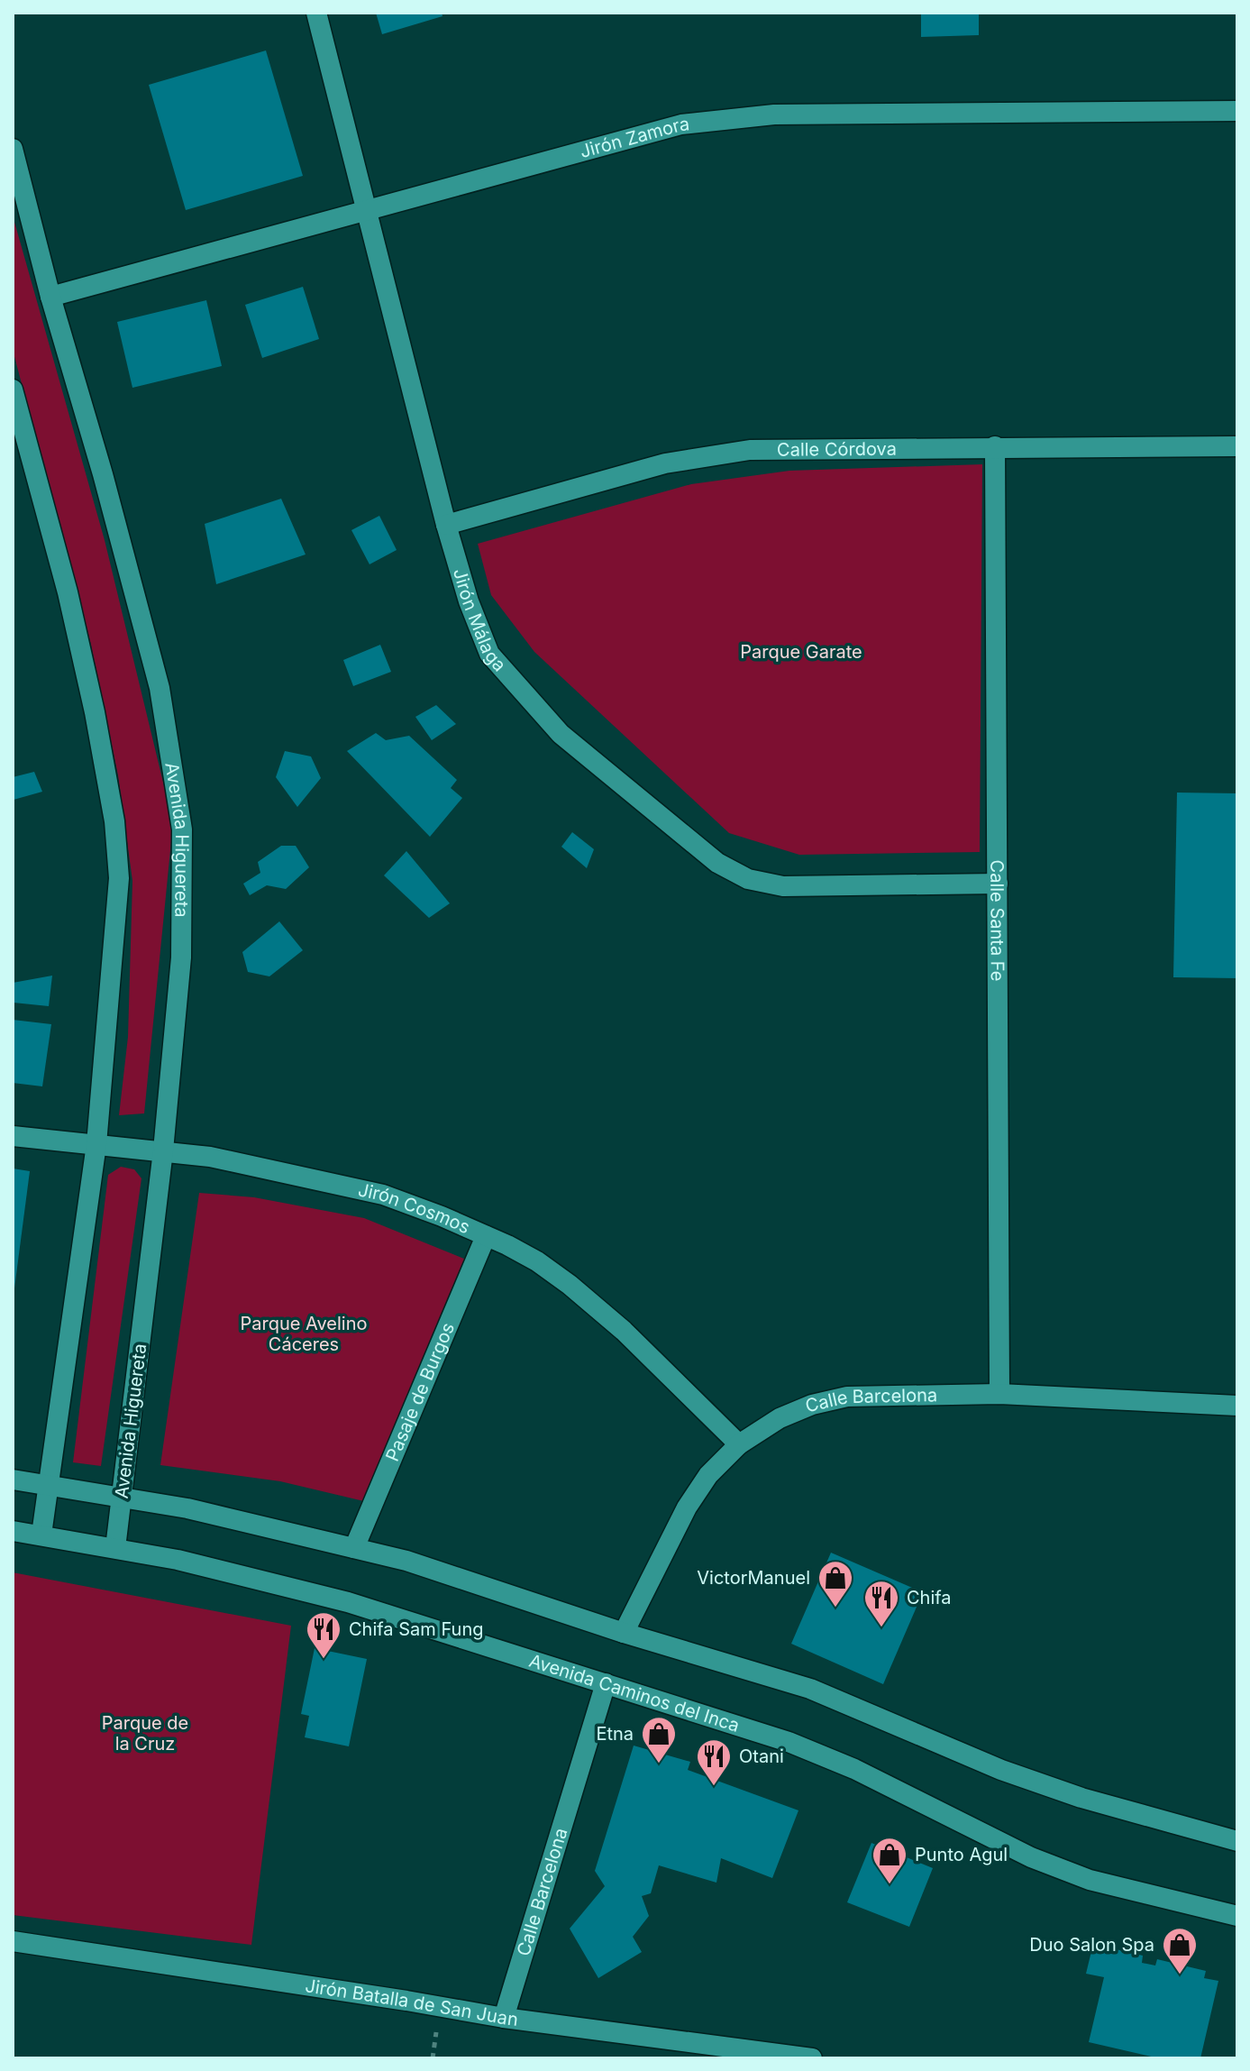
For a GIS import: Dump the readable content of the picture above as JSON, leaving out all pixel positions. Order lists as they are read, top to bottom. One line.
{"streets":{"street":["Jirón Zamora","Calle Córdova","Jirón Málaga","Avenida Higuereta","Calle Santa Fe","Jirón Cosmos","Pasaje de Burgos","Calle Barcelona","Avenida Caminos del Inca","Jirón Batalla de San Juan"]},"crossings":[["Jirón Zamora","Jirón Málaga"],["Jirón Zamora","Avenida Higuereta"],["Calle Córdova","Jirón Málaga"],["Calle Córdova","Calle Santa Fe"],["Jirón Málaga","Calle Santa Fe"],["Avenida Higuereta","Jirón Cosmos"],["Avenida Higuereta","Avenida Caminos del Inca"],["Calle Santa Fe","Calle Barcelona"],["Jirón Cosmos","Pasaje de Burgos"],["Jirón Cosmos","Calle Barcelona"],["Calle Barcelona","Avenida Caminos del Inca"],["Calle Barcelona","Jirón Batalla de San Juan"]],"parks":["Parque Garate","Parque Avelino Cáceres","Parque de la Cruz"],"places":{"shop":["VictorManuel","Etna","Punto Agul","Duo Salon Spa"],"restaurant":["Chifa","Chifa Sam Fung","Otani"]}}
